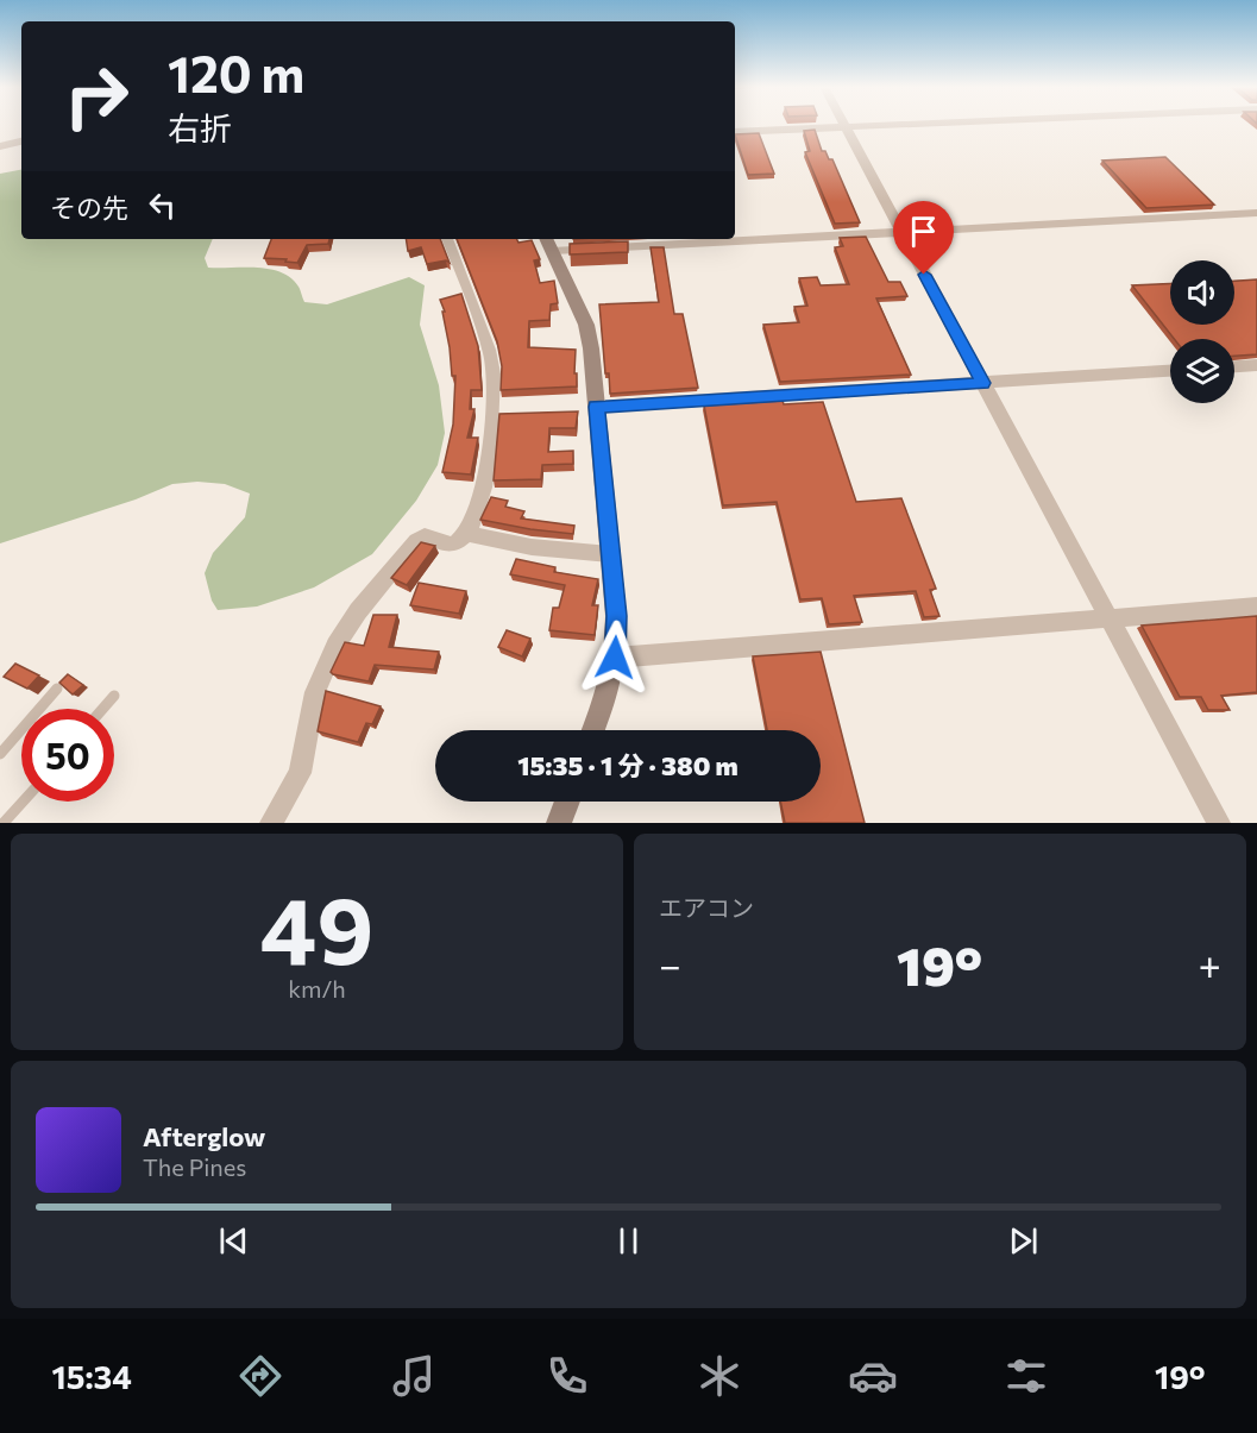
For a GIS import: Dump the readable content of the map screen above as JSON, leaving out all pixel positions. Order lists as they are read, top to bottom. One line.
{"page":{"turn":["120 m","右折"],"then":"その先","limit":"50","trip":"15:35 · 1 分 · 380 m","tile":[["49","km/h"],"エアコン"],"heat":["−","19°","+"],"song":["Afterglow","The Pines"],"tabs":["15:34","19°"]}}
